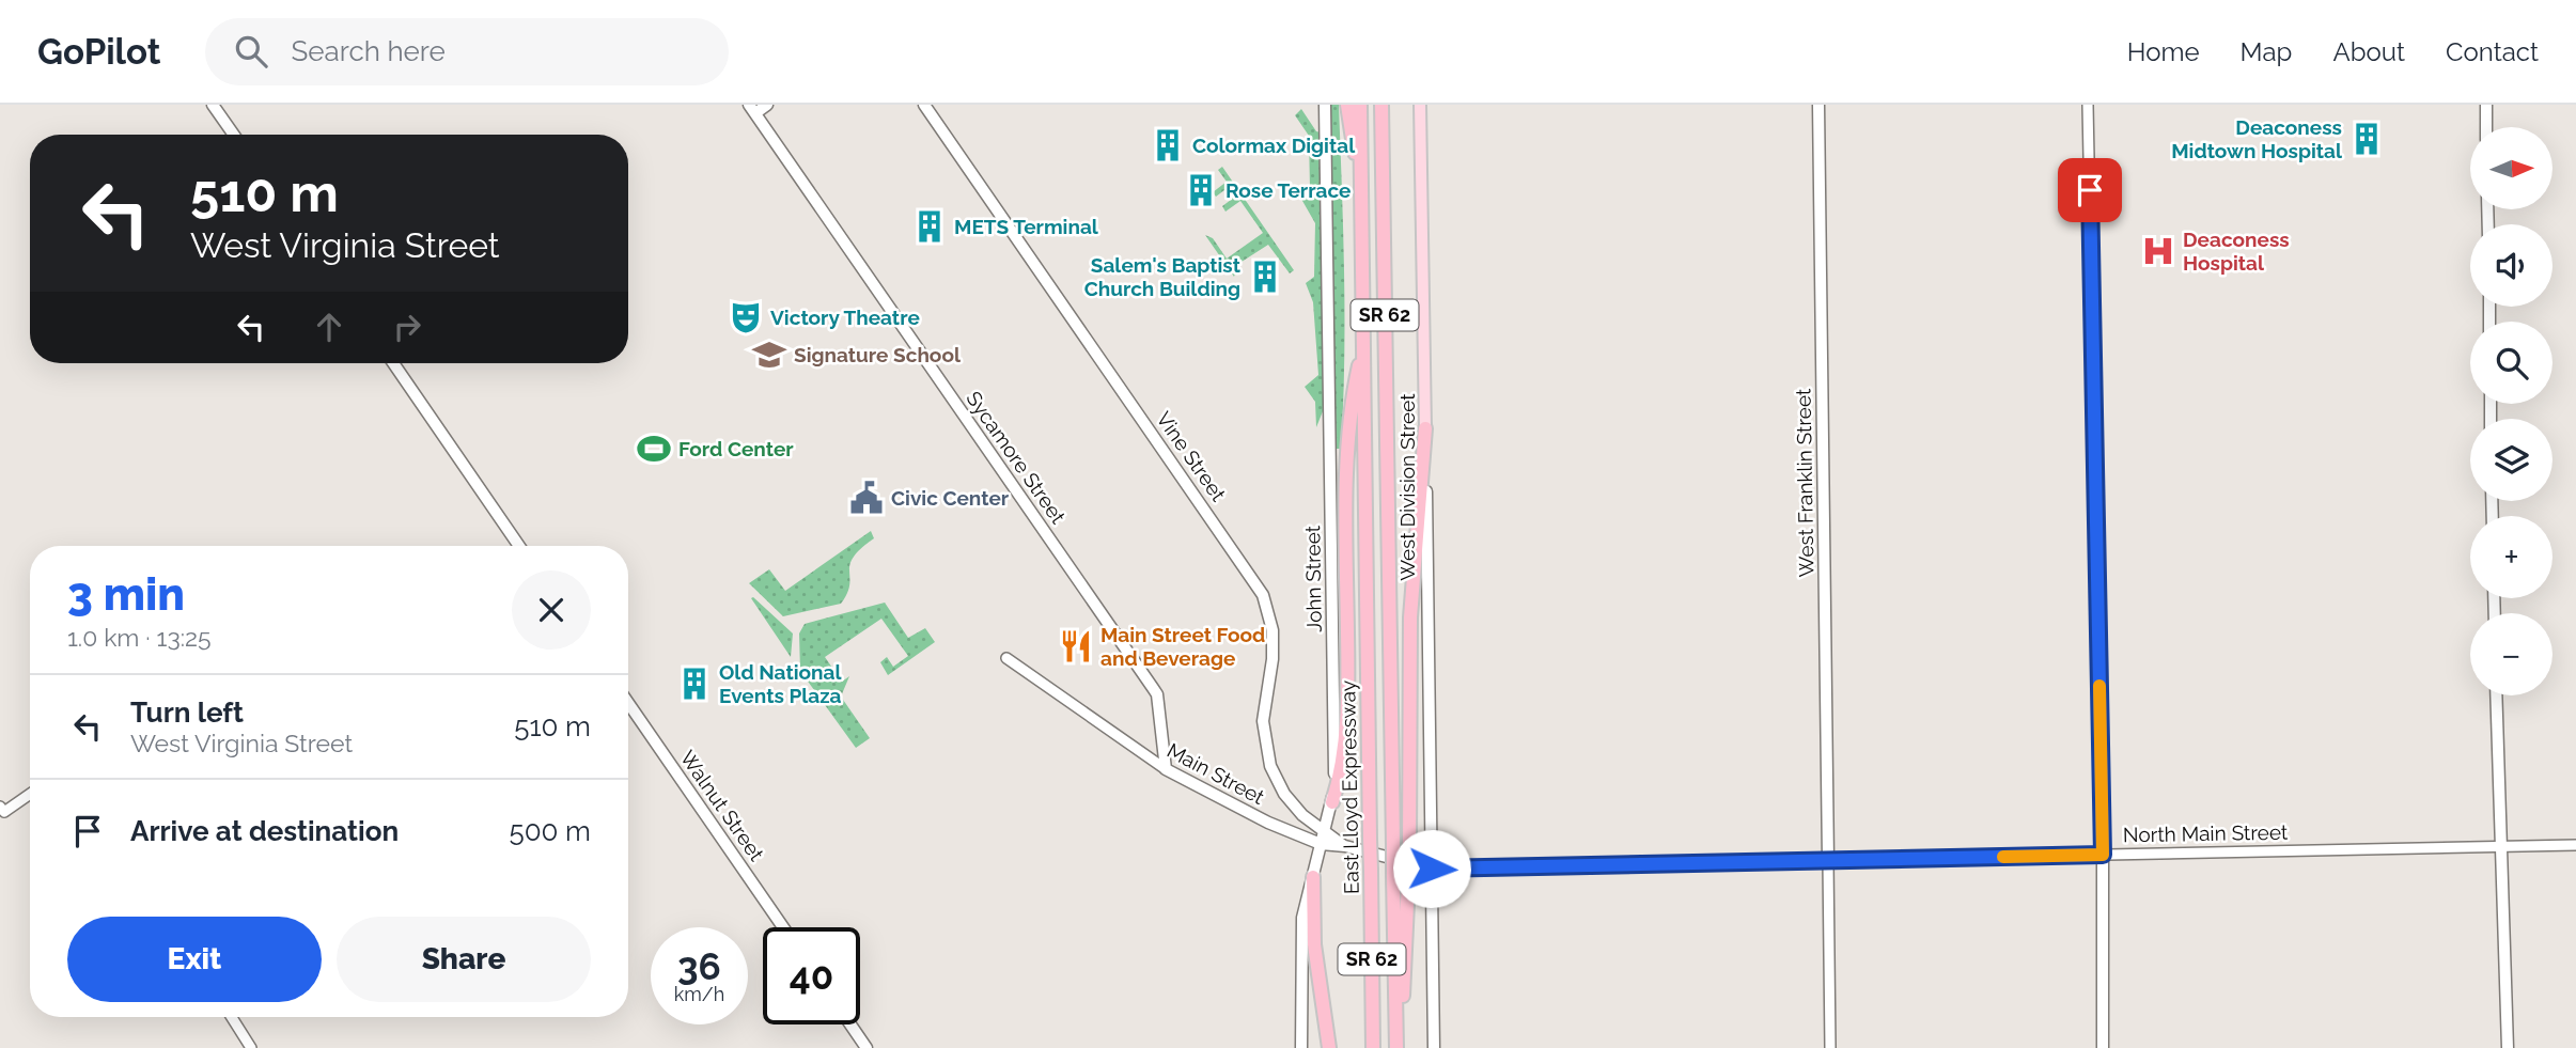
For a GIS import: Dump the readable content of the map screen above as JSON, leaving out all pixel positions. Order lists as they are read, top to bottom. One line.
{"streets":{"highway":["SR 62","East Lloyd Expressway"],"main road":["Vine Street","Sycamore Street","West Franklin Street","West Division Street","John Street","Main Street","Walnut Street"],"street":["North Main Street"]},"crossings":[["SR 62","East Lloyd Expressway"],["Vine Street","John Street"],["Vine Street","Main Street"],["Sycamore Street","Main Street"],["West Franklin Street","North Main Street"],["West Division Street","Main Street"],["West Division Street","North Main Street"],["John Street","Main Street"],["Main Street","North Main Street"]],"places":{"building":["Deaconess Midtown Hospital","Colormax Digital","Rose Terrace","METS Terminal","Salem's Baptist Church Building","Old National Events Plaza"],"hospital":["Deaconess Hospital"],"theatre":["Victory Theatre"],"school or university":["Signature School"],"sports":["Ford Center"],"public building":["Civic Center"],"restaurant":["Main Street Food and Beverage"]},"north":"right","page":{"header":"GoPilot","search":"Search here","nav":["Home","Map","About","Contact"],"map_buttons":["+","−"],"turn":["510 m","West Virginia Street"],"heading":["3 min","1.0 km · 13:25"],"list":[{"name":"Turn left","note":"West Virginia Street","value":"510 m"},{"name":"Arrive at destination","value":"500 m"}],"buttons":["Exit","Share"],"speed":"36 km/h","limit":"40"}}
